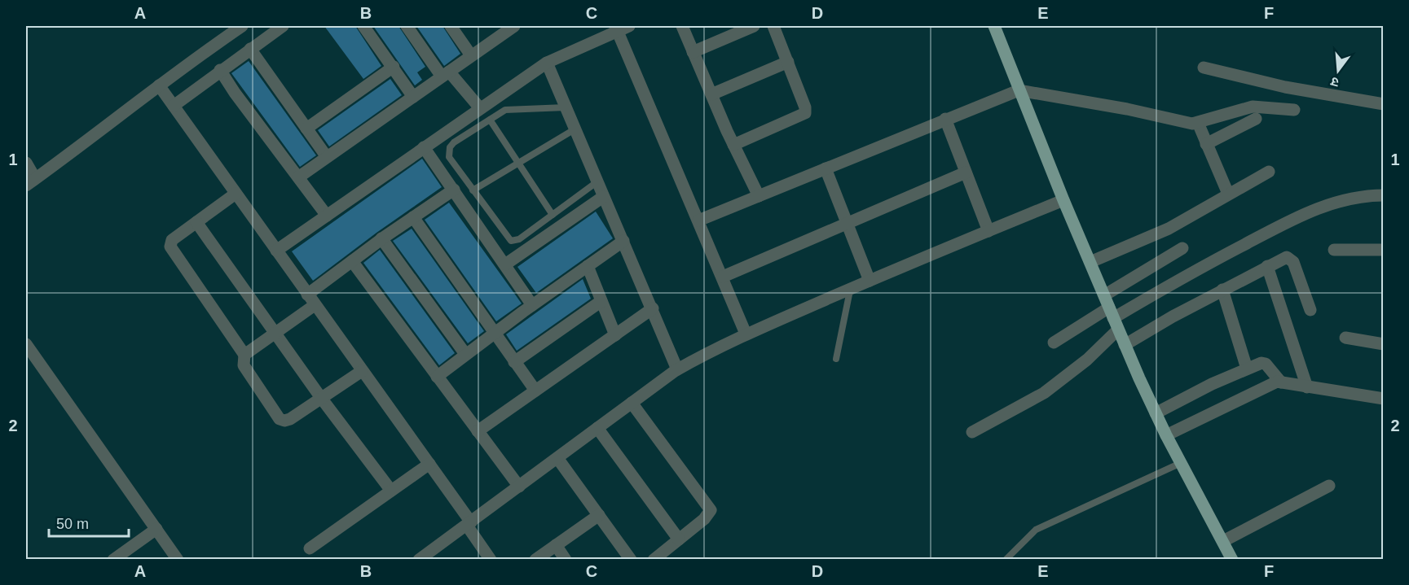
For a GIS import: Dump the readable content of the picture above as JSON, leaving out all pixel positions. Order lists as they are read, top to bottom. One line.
{"scale_bar":"50 m","north":"bottom","grid":{"columns":["A","B","C","D","E","F"],"rows":["1","2"]}}
